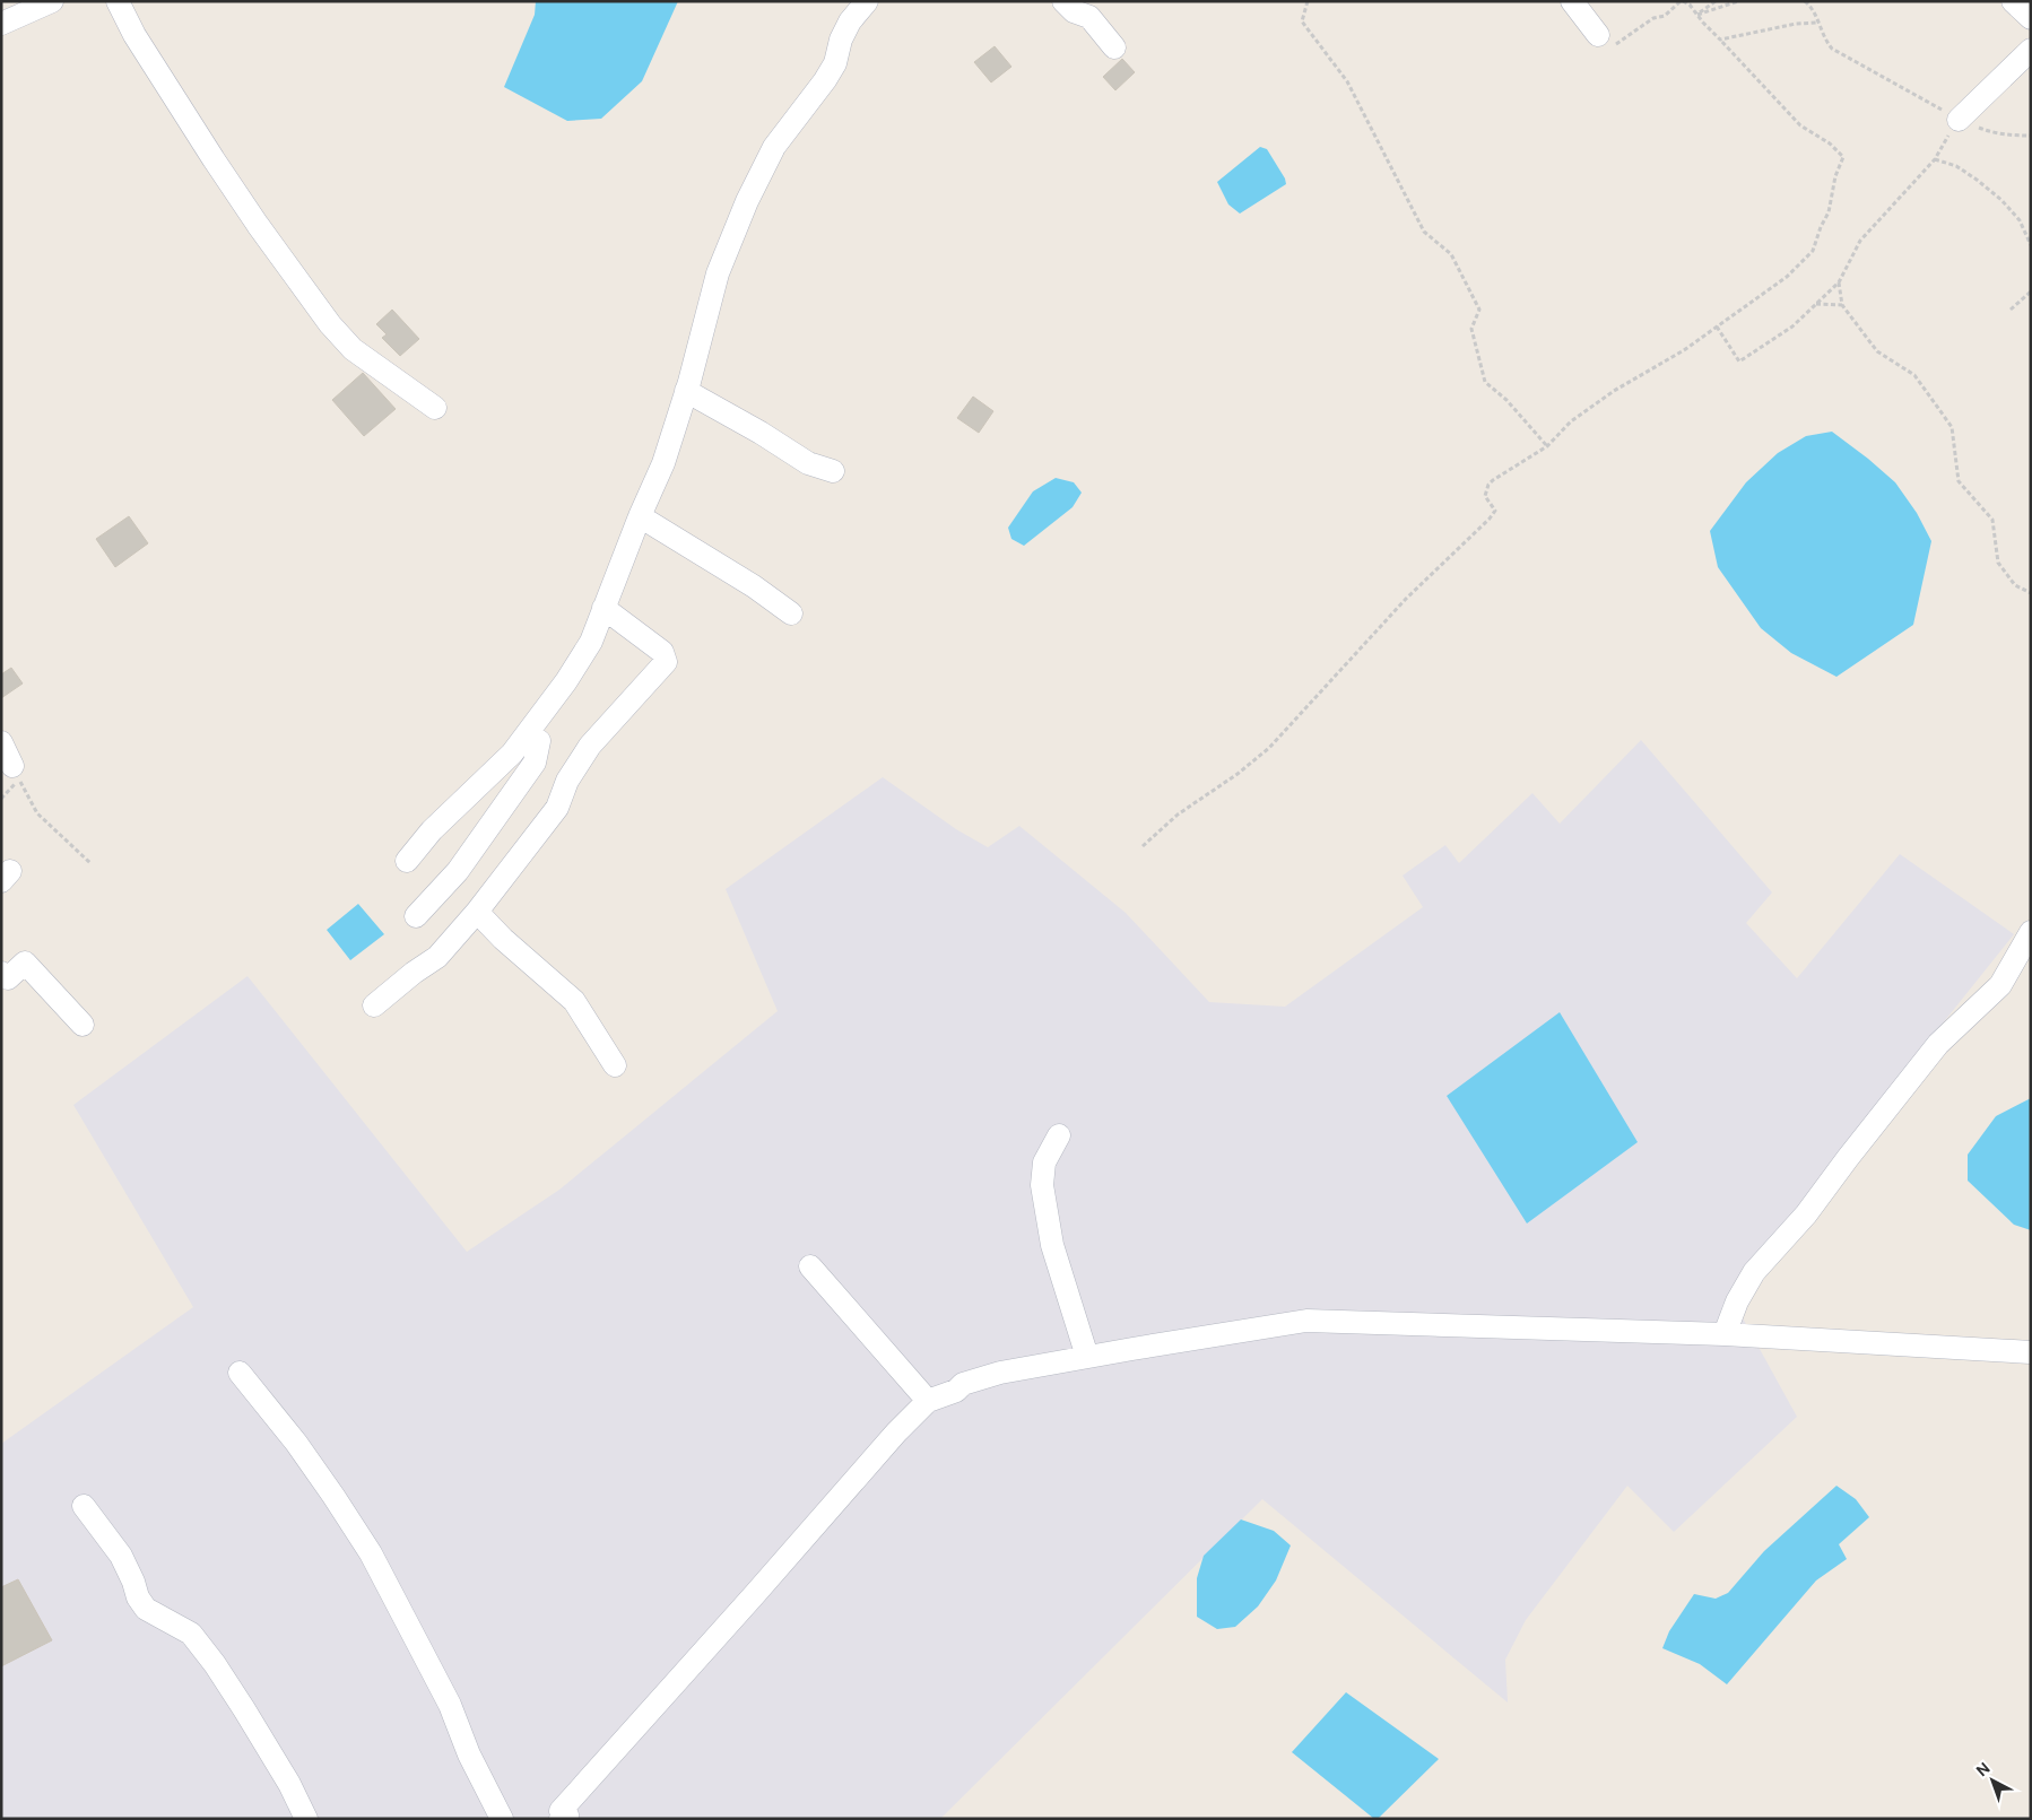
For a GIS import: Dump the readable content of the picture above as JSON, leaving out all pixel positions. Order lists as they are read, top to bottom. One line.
{"north":"top left"}
